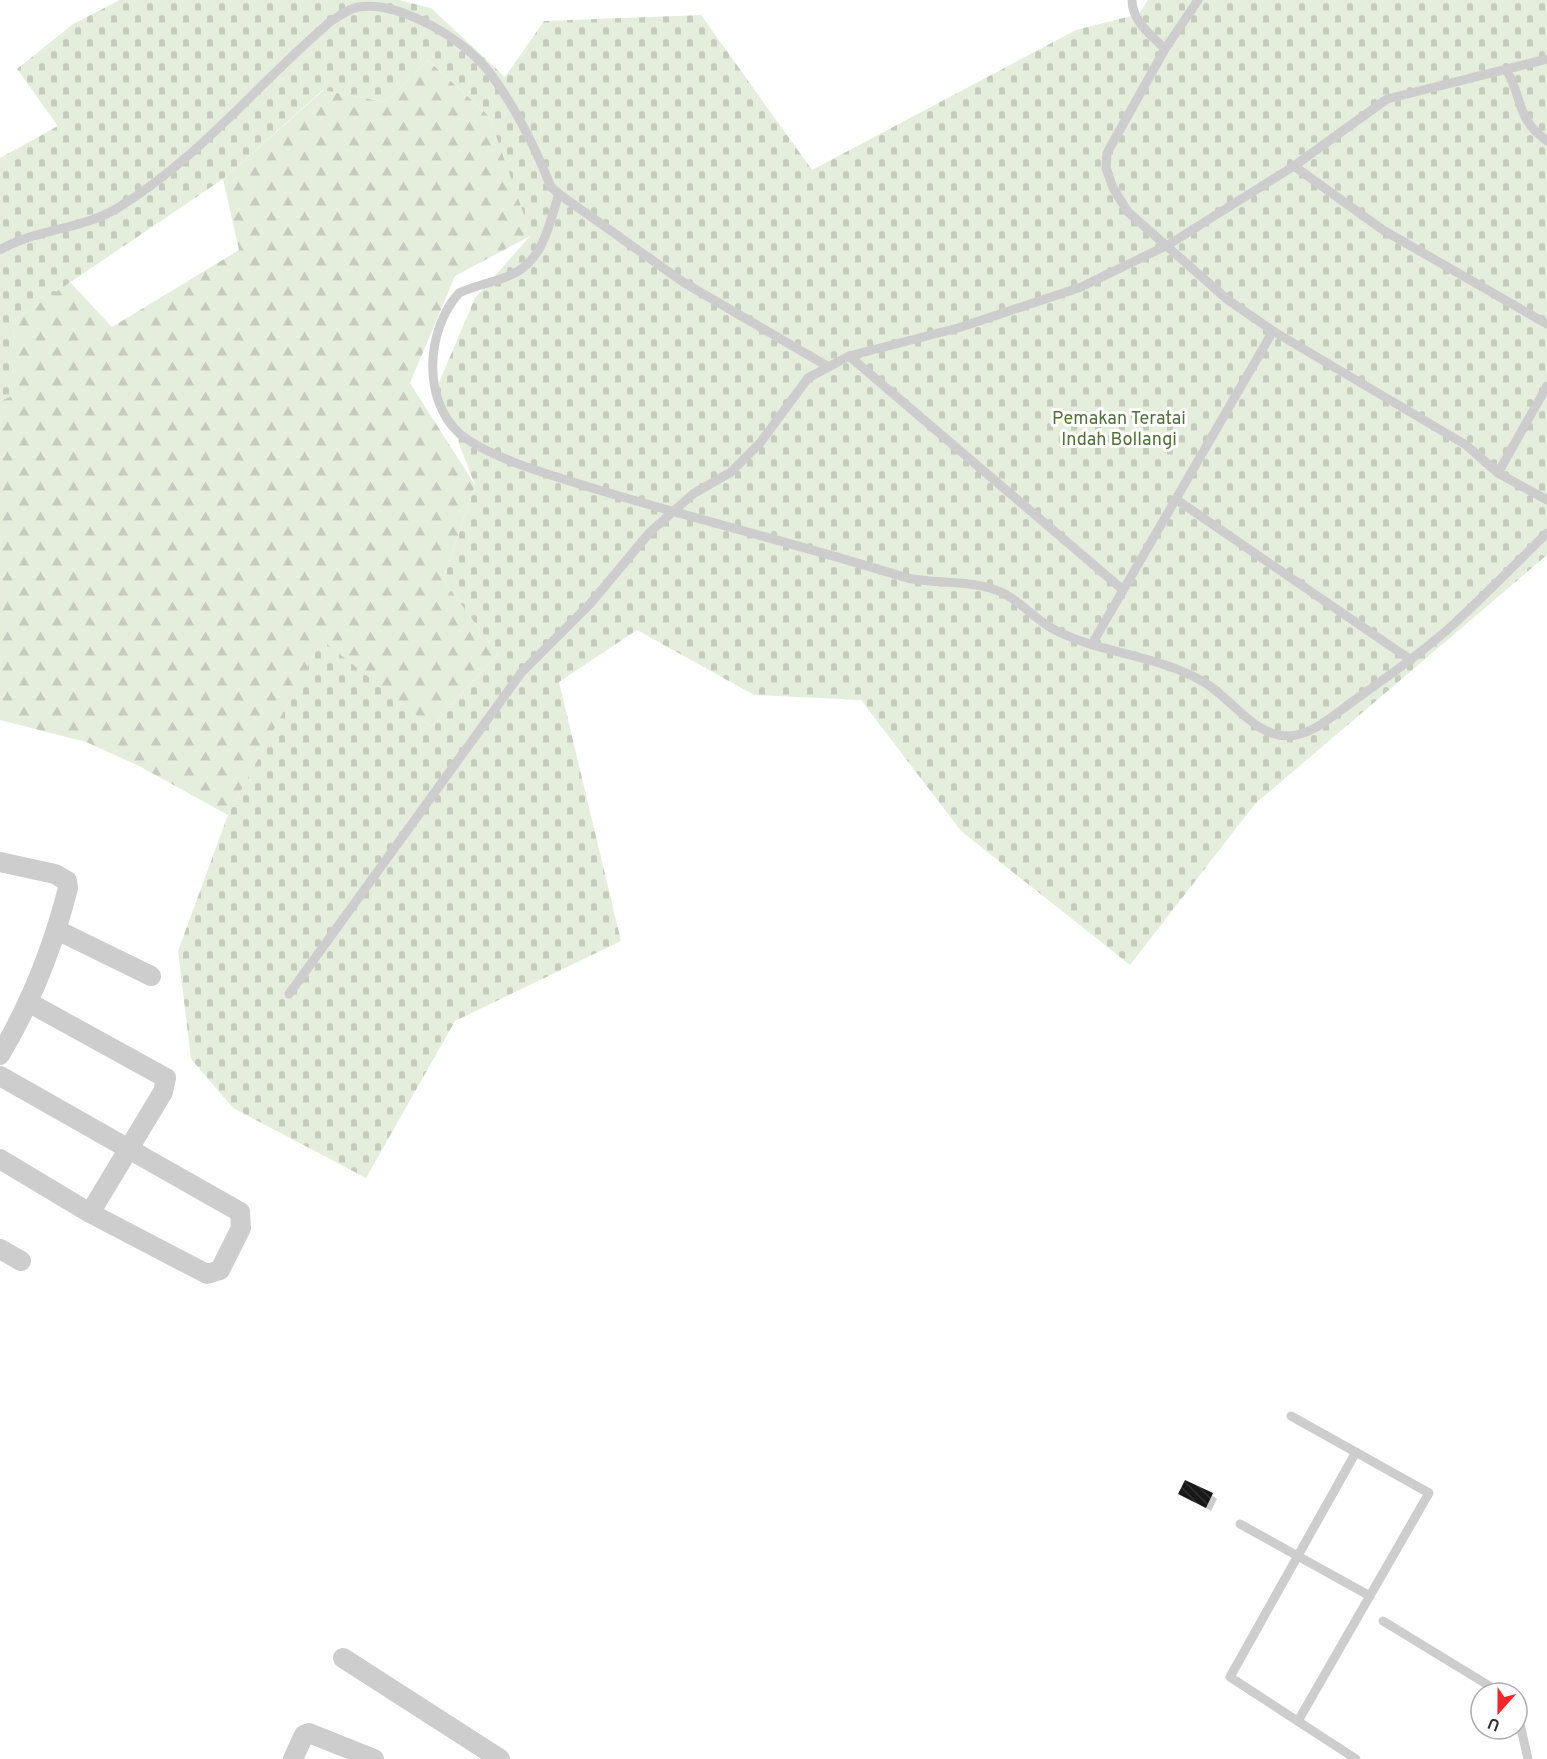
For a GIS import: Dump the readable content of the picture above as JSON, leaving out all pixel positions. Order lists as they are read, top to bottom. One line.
{"parks":["Pemakan Teratai Indah Bollangi"],"north":"bottom"}
